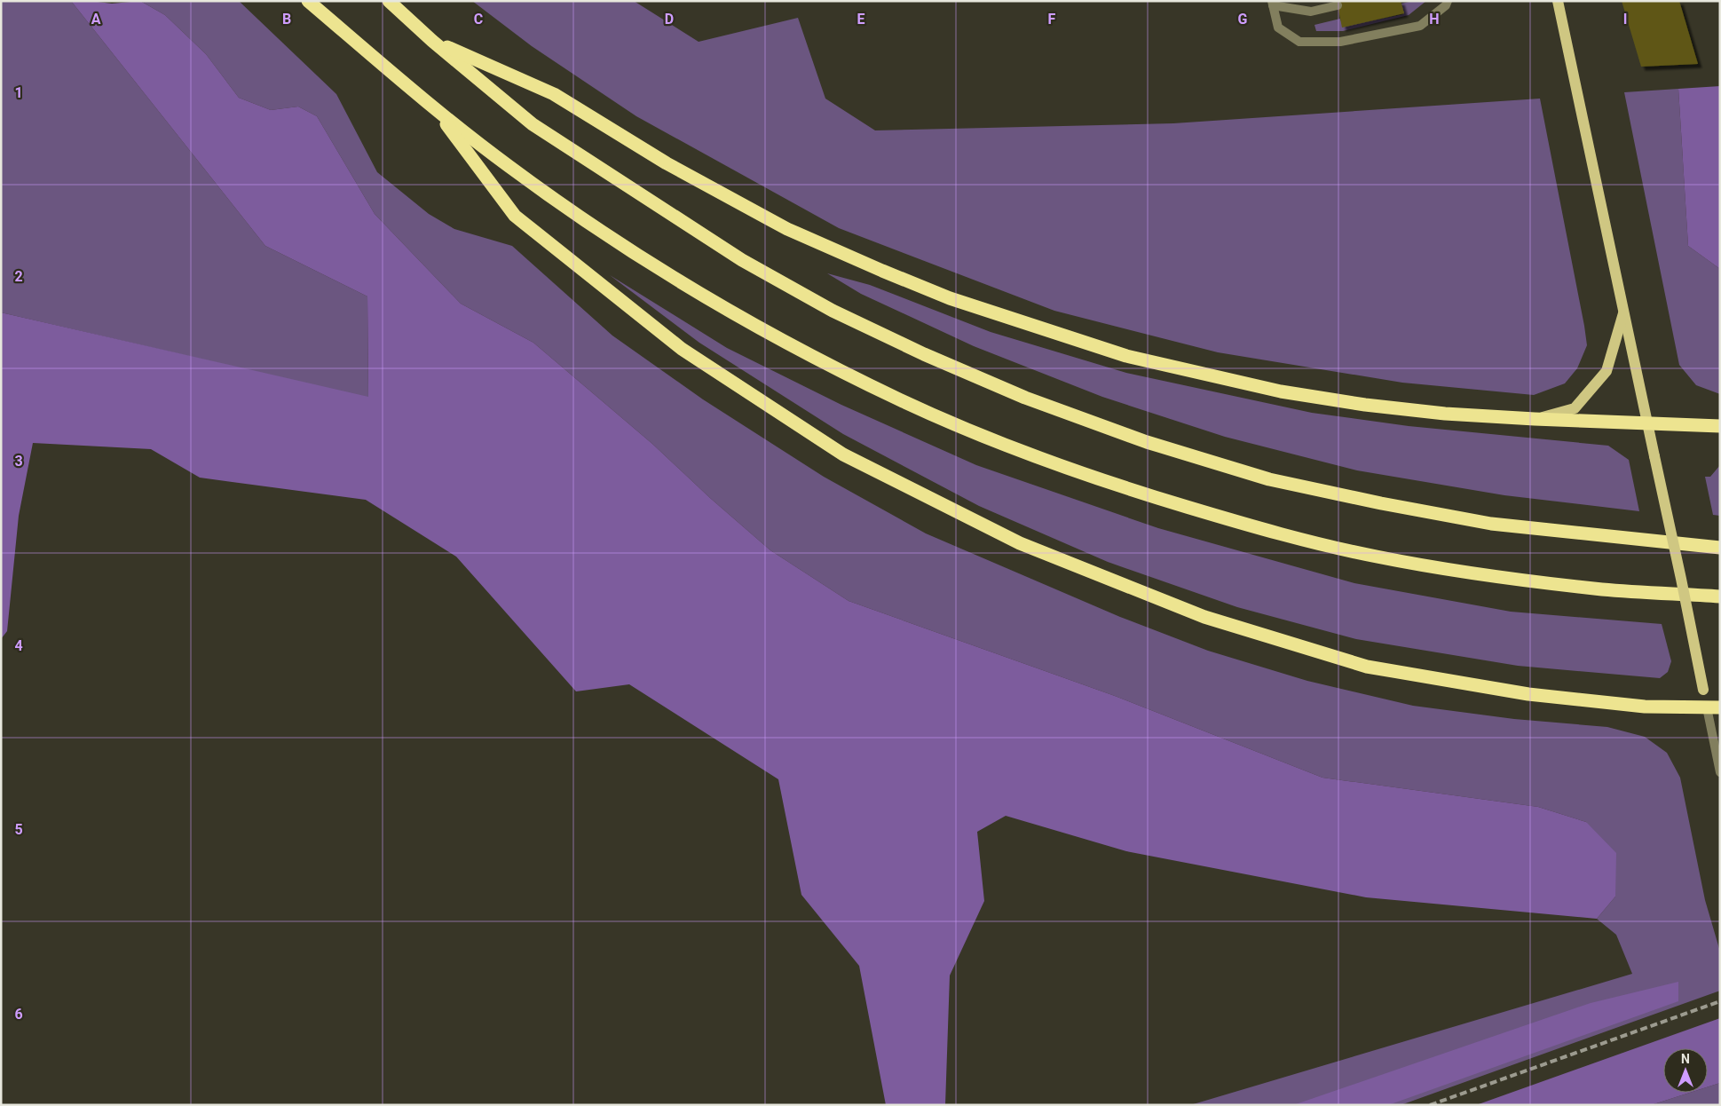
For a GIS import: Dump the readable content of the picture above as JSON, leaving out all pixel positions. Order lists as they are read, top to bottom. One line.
{"north":"top","grid":{"columns":["A","B","C","D","E","F","G","H","I"],"rows":["1","2","3","4","5","6"]}}
